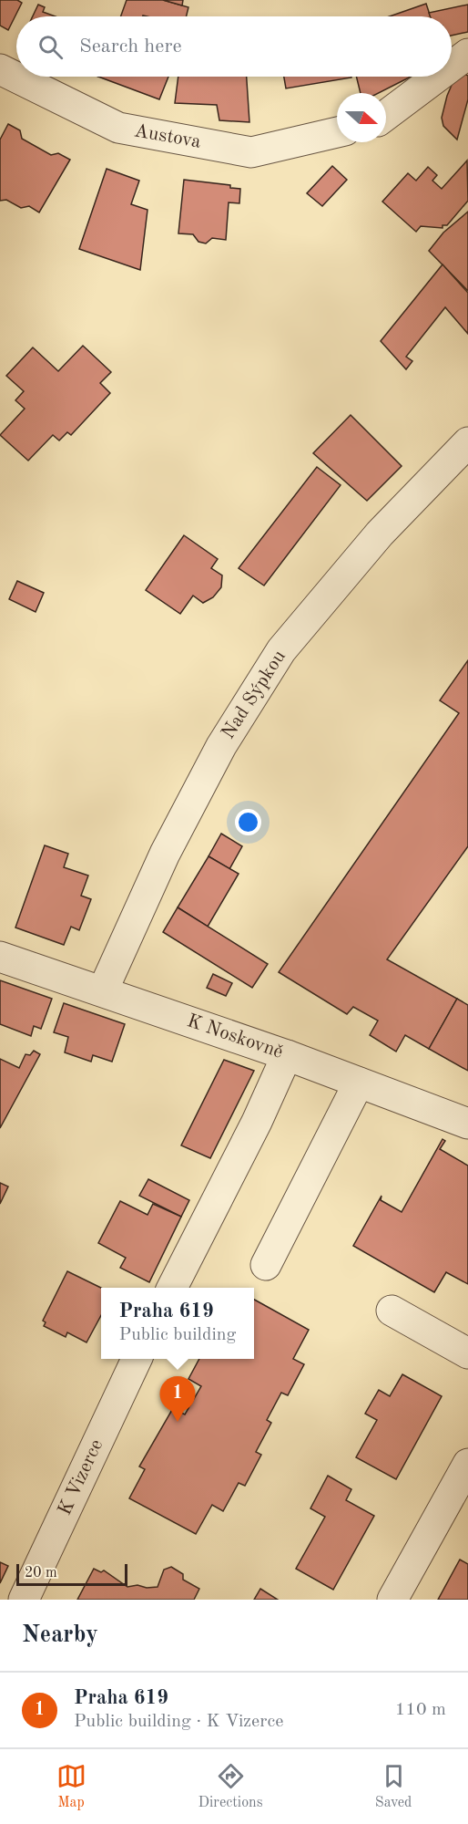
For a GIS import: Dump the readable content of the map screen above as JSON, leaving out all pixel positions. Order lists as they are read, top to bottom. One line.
{"streets":{"street":["Austova","Nad Sýpkou","K Noskovně","K Vizerce"]},"crossings":[["Nad Sýpkou","K Noskovně"]],"scale_bar":"20 m","north":"right","page":{"search":"Search here","popup":["Praha 619","Public building"],"pins":"1","scale":"20 m","heading":"Nearby","list":[{"mark":"1","name":"Praha 619","note":"Public building · K Vizerce","value":"110 m"}],"nav":["Map","Directions","Saved"]}}
